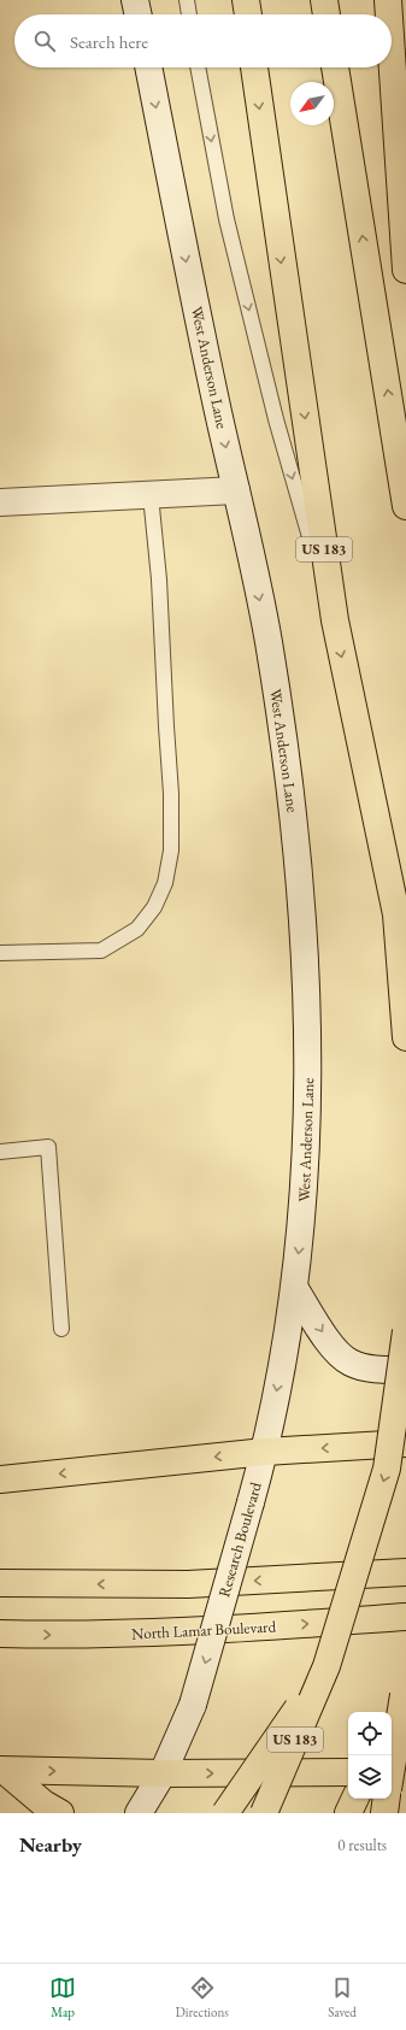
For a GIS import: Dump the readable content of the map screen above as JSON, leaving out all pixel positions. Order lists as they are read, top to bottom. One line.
{"streets":{"main road":["West Anderson Lane","US 183","Research Boulevard","North Lamar Boulevard"]},"crossings":[["West Anderson Lane","Research Boulevard"]],"north":"bottom left","page":{"search":"Search here","heading":["Nearby","0 results"],"nav":["Map","Directions","Saved"]}}
